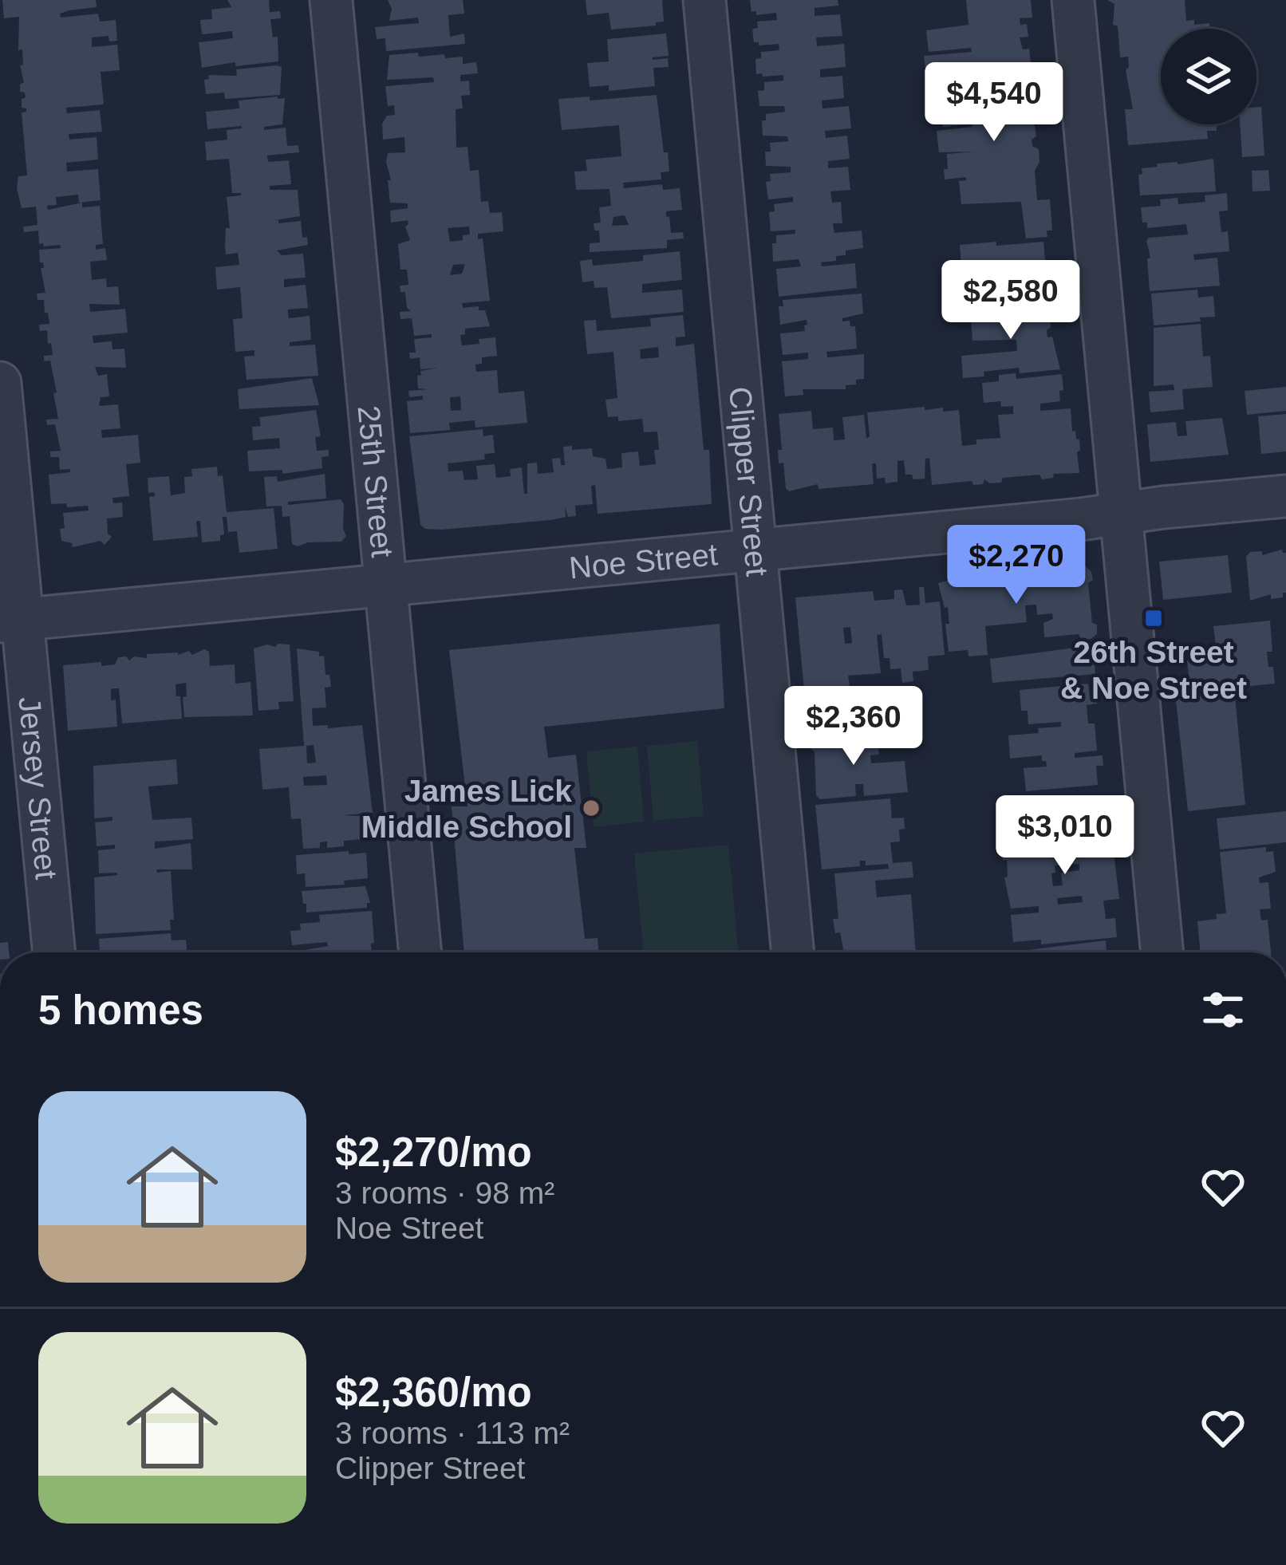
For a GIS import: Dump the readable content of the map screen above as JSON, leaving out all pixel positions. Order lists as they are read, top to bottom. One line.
{"streets":{"street":["25th Street","Clipper Street","Noe Street","Jersey Street"]},"crossings":[["25th Street","Noe Street"],["Clipper Street","Noe Street"],["Noe Street","Jersey Street"]],"places":{"transit":["26th Street & Noe Street"],"other":["James Lick Middle School"]},"page":{"price":["$4,540","$2,580","$2,270","$2,360","$3,010"],"heading":"5 homes","list":[{"name":"$2,270/mo","note":"3 rooms · 98 m² · Noe Street"},{"name":"$2,360/mo","note":"3 rooms · 113 m² · Clipper Street"}]}}
